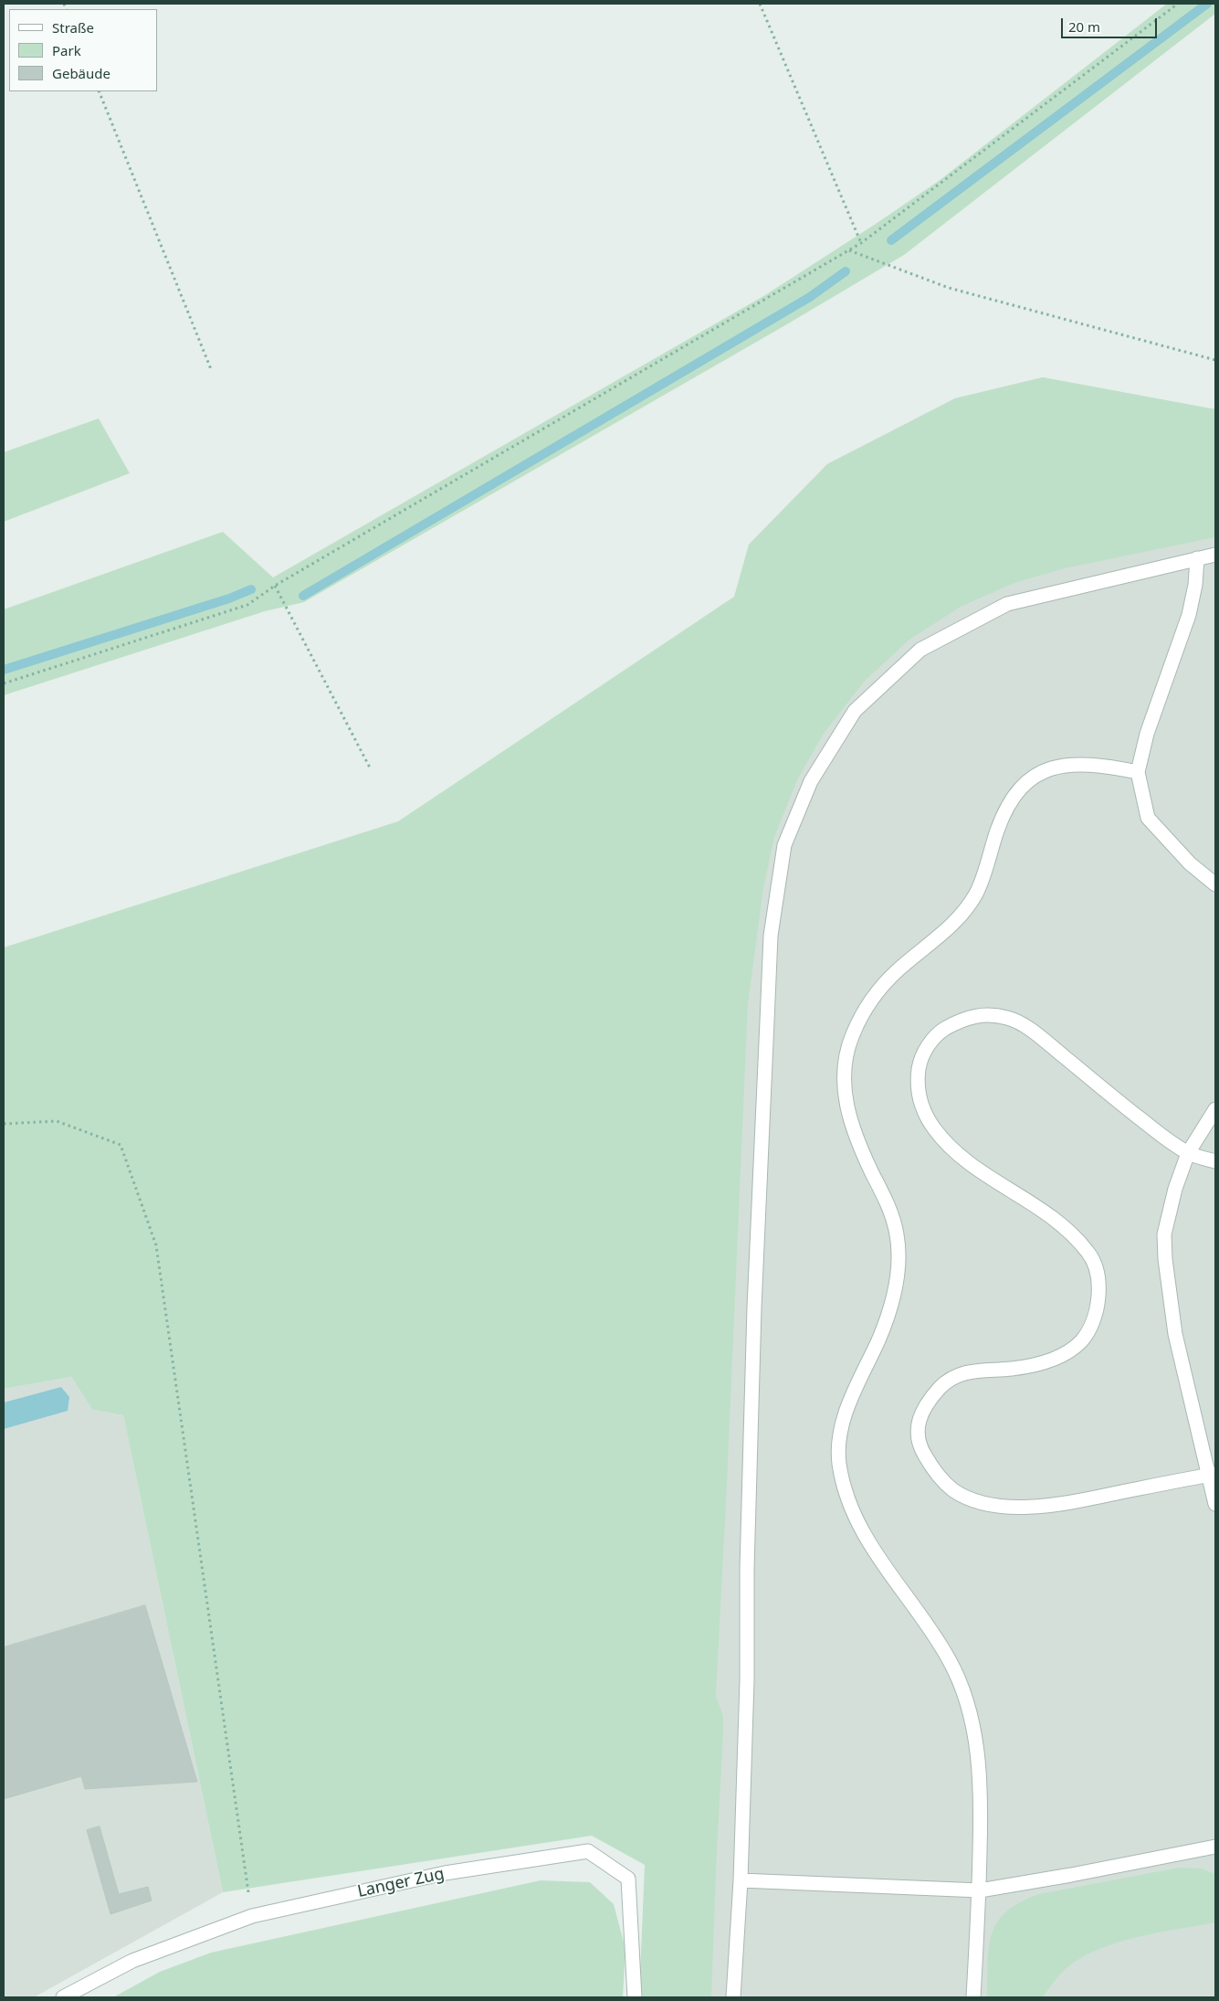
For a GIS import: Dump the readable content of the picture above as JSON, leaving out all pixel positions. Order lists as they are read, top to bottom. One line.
{"streets":{"lane":["Langer Zug"]},"legend":["Straße","Park","Gebäude"],"scale_bar":"20 m"}
